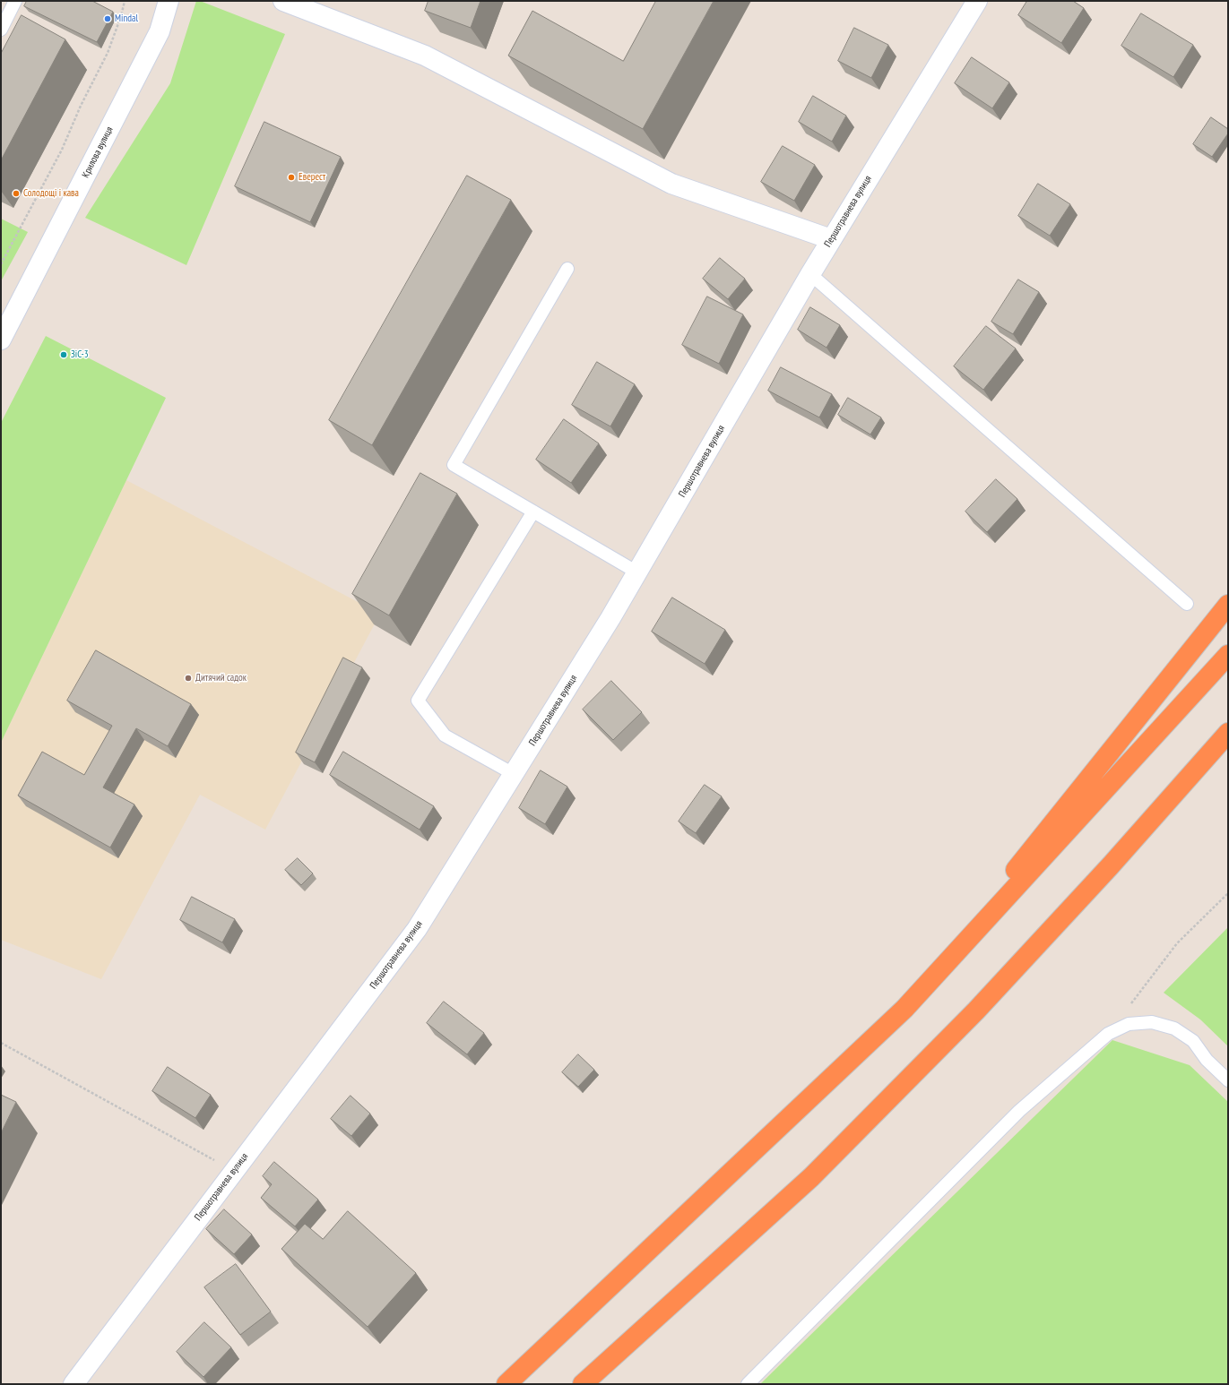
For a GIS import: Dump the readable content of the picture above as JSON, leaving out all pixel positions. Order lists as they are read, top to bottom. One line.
{"streets":{"street":["Крилова вулиця","Першотравнева вулиця"]},"places":["Mindal","Еверест","Солодощі і кава","ЗіС-3","Дитячий садок"]}
